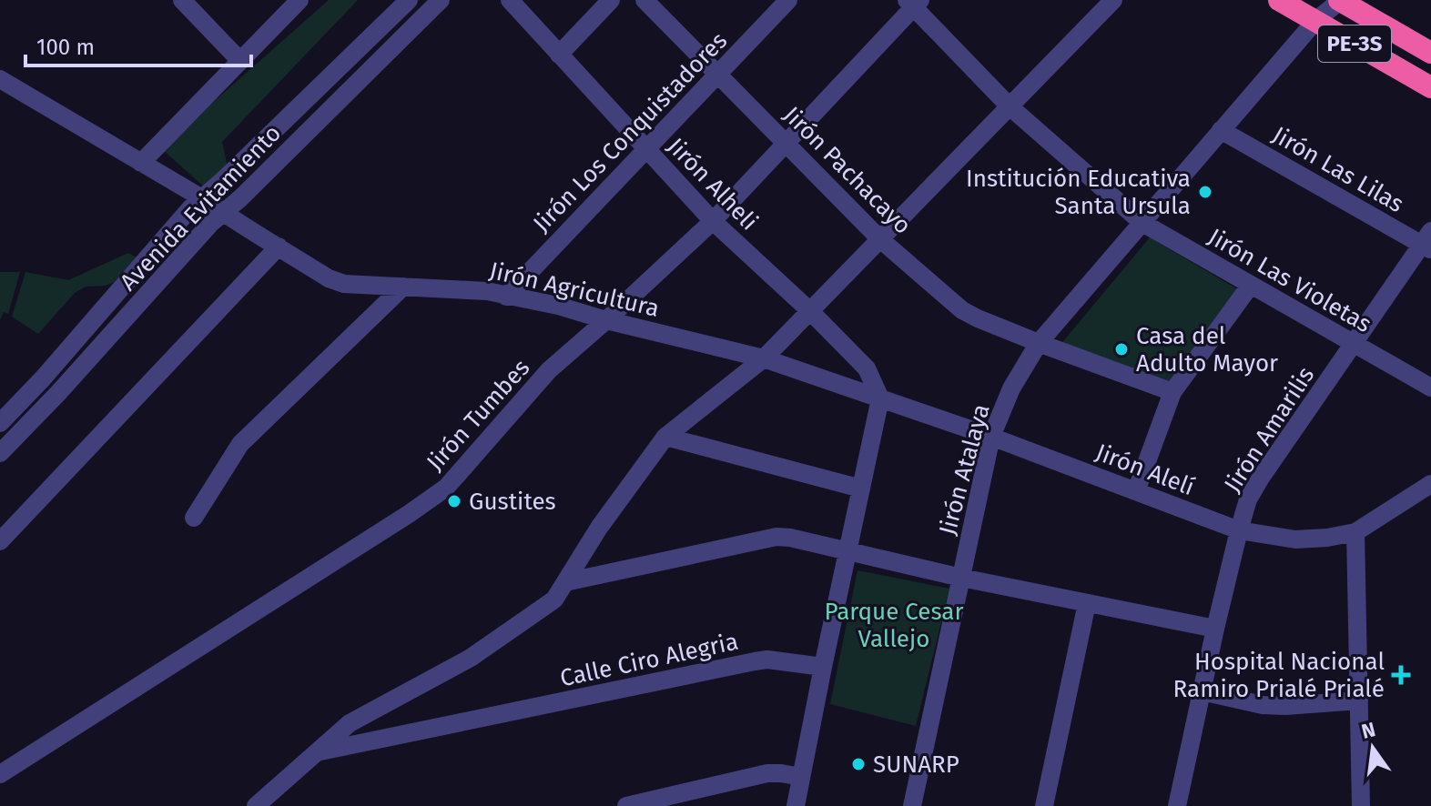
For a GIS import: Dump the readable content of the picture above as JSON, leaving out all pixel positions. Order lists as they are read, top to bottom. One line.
{"streets":{"highway":["PE-3S"],"street":["Jirón Los Conquistadores","Jirón Las Lilas","Jirón Pachacayo","Jirón Alheli","Avenida Evitamiento","Jirón Las Violetas","Jirón Agricultura","Jirón Tumbes","Jirón Amarilis","Jirón Atalaya","Jirón Alelí","Calle Ciro Alegria"]},"crossings":[["PE-3S","Jirón Atalaya"],["Jirón Los Conquistadores","Jirón Pachacayo"],["Jirón Los Conquistadores","Jirón Alheli"],["Jirón Los Conquistadores","Jirón Agricultura"],["Jirón Las Lilas","Jirón Amarilis"],["Jirón Las Lilas","Jirón Atalaya"],["Jirón Pachacayo","Jirón Tumbes"],["Jirón Pachacayo","Jirón Atalaya"],["Jirón Alheli","Jirón Agricultura"],["Jirón Alheli","Jirón Tumbes"],["Jirón Alheli","Jirón Alelí"],["Avenida Evitamiento","Jirón Agricultura"],["Jirón Las Violetas","Jirón Tumbes"],["Jirón Las Violetas","Jirón Amarilis"],["Jirón Las Violetas","Jirón Atalaya"],["Jirón Agricultura","Jirón Tumbes"],["Jirón Agricultura","Jirón Alelí"],["Jirón Amarilis","Jirón Alelí"],["Jirón Atalaya","Jirón Alelí"]],"parks":["Parque Cesar Vallejo"],"places":{"other":["Institución Educativa Santa Ursula","Casa del Adulto Mayor","Gustites","SUNARP"],"health":["Hospital Nacional Ramiro Prialé Prialé"]},"scale_bar":"100 m","north":"top"}
